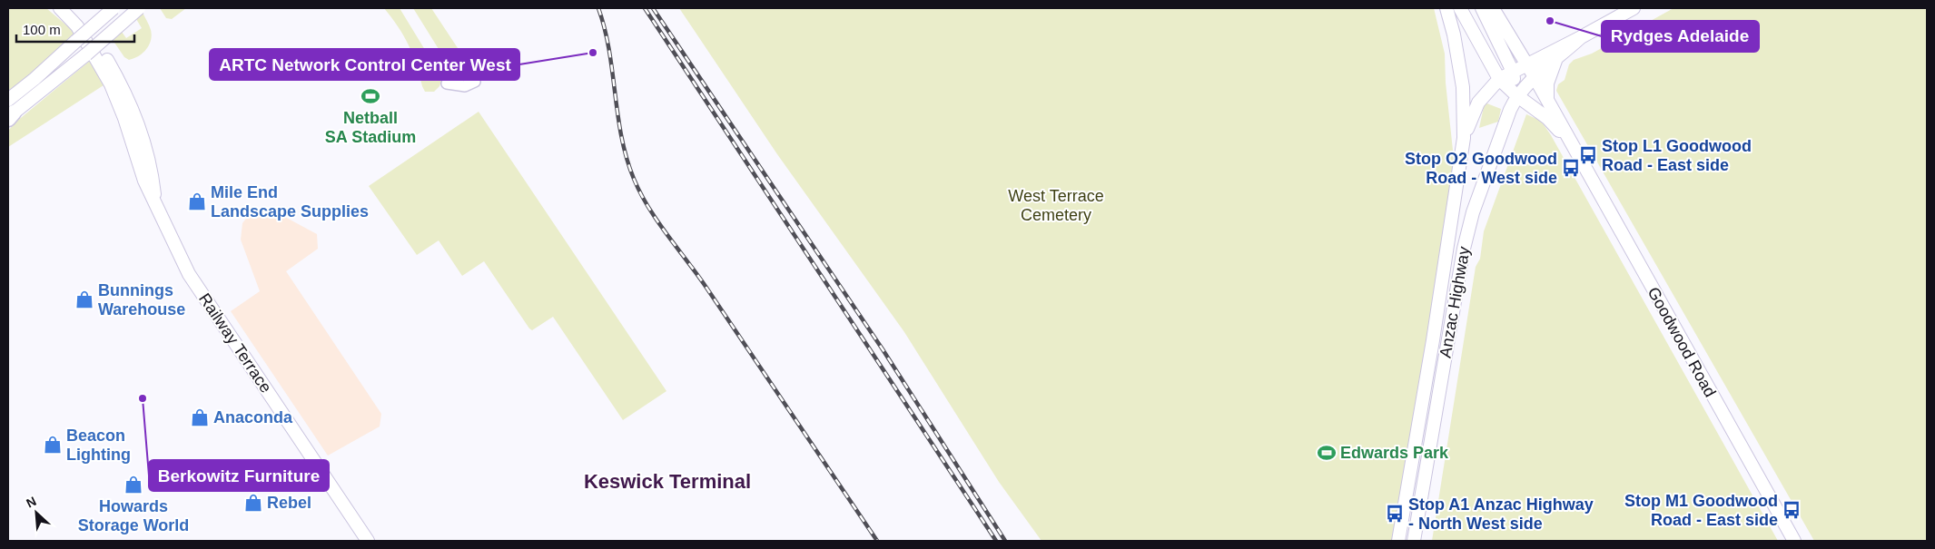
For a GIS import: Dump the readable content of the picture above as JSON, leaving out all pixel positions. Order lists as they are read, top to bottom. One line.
{"streets":{"main road":["Anzac Highway","Goodwood Road","Railway Terrace"]},"crossings":[["Anzac Highway","Goodwood Road"]],"districts":["Keswick Terminal"],"parks":["West Terrace Cemetery"],"places":{"other":["Rydges Adelaide","ARTC Network Control Center West","Berkowitz Furniture"],"sports":["Netball SA Stadium","Edwards Park"],"bus stop":["Stop L1 Goodwood Road - East side","Stop O2 Goodwood Road - West side","Stop M1 Goodwood Road - East side","Stop A1 Anzac Highway - North West side"],"shop":["Mile End Landscape Supplies","Bunnings Warehouse","Anaconda","Beacon Lighting","Howards Storage World","Rebel"]},"scale_bar":"100 m","north":"top left"}
